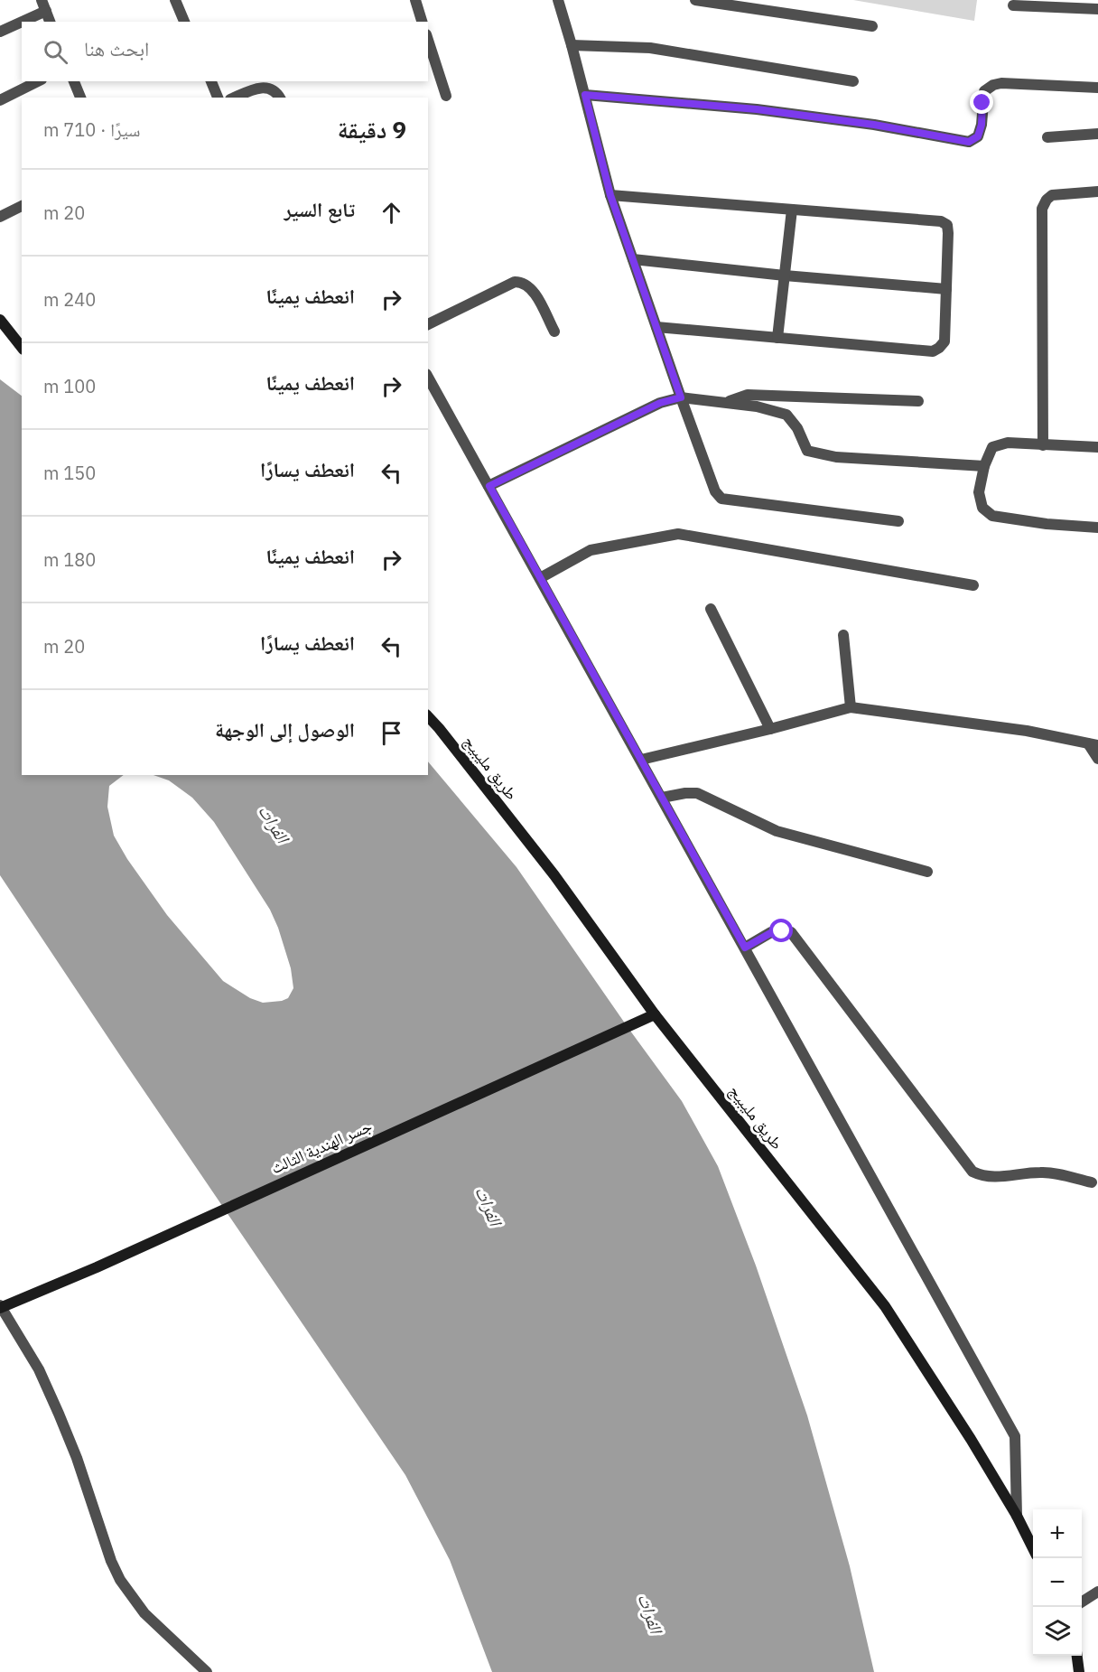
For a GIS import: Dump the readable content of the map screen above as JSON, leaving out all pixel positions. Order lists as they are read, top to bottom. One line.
{"streets":{"street":["طريق مليبيج","جسر الهندية الثالث"]},"crossings":[["طريق مليبيج","جسر الهندية الثالث"]],"water":["الفرات"],"page":{"search":"ابحث هنا","heading":["9 دقيقة","سيرًا · 710 m"],"list":[["تابع السير","20 m"],["انعطف يمينًا","240 m"],["انعطف يمينًا","100 m"],["انعطف يسارًا","150 m"],["انعطف يمينًا","180 m"],["انعطف يسارًا","20 m"],"الوصول إلى الوجهة"],"map_buttons":["+","−"]}}
